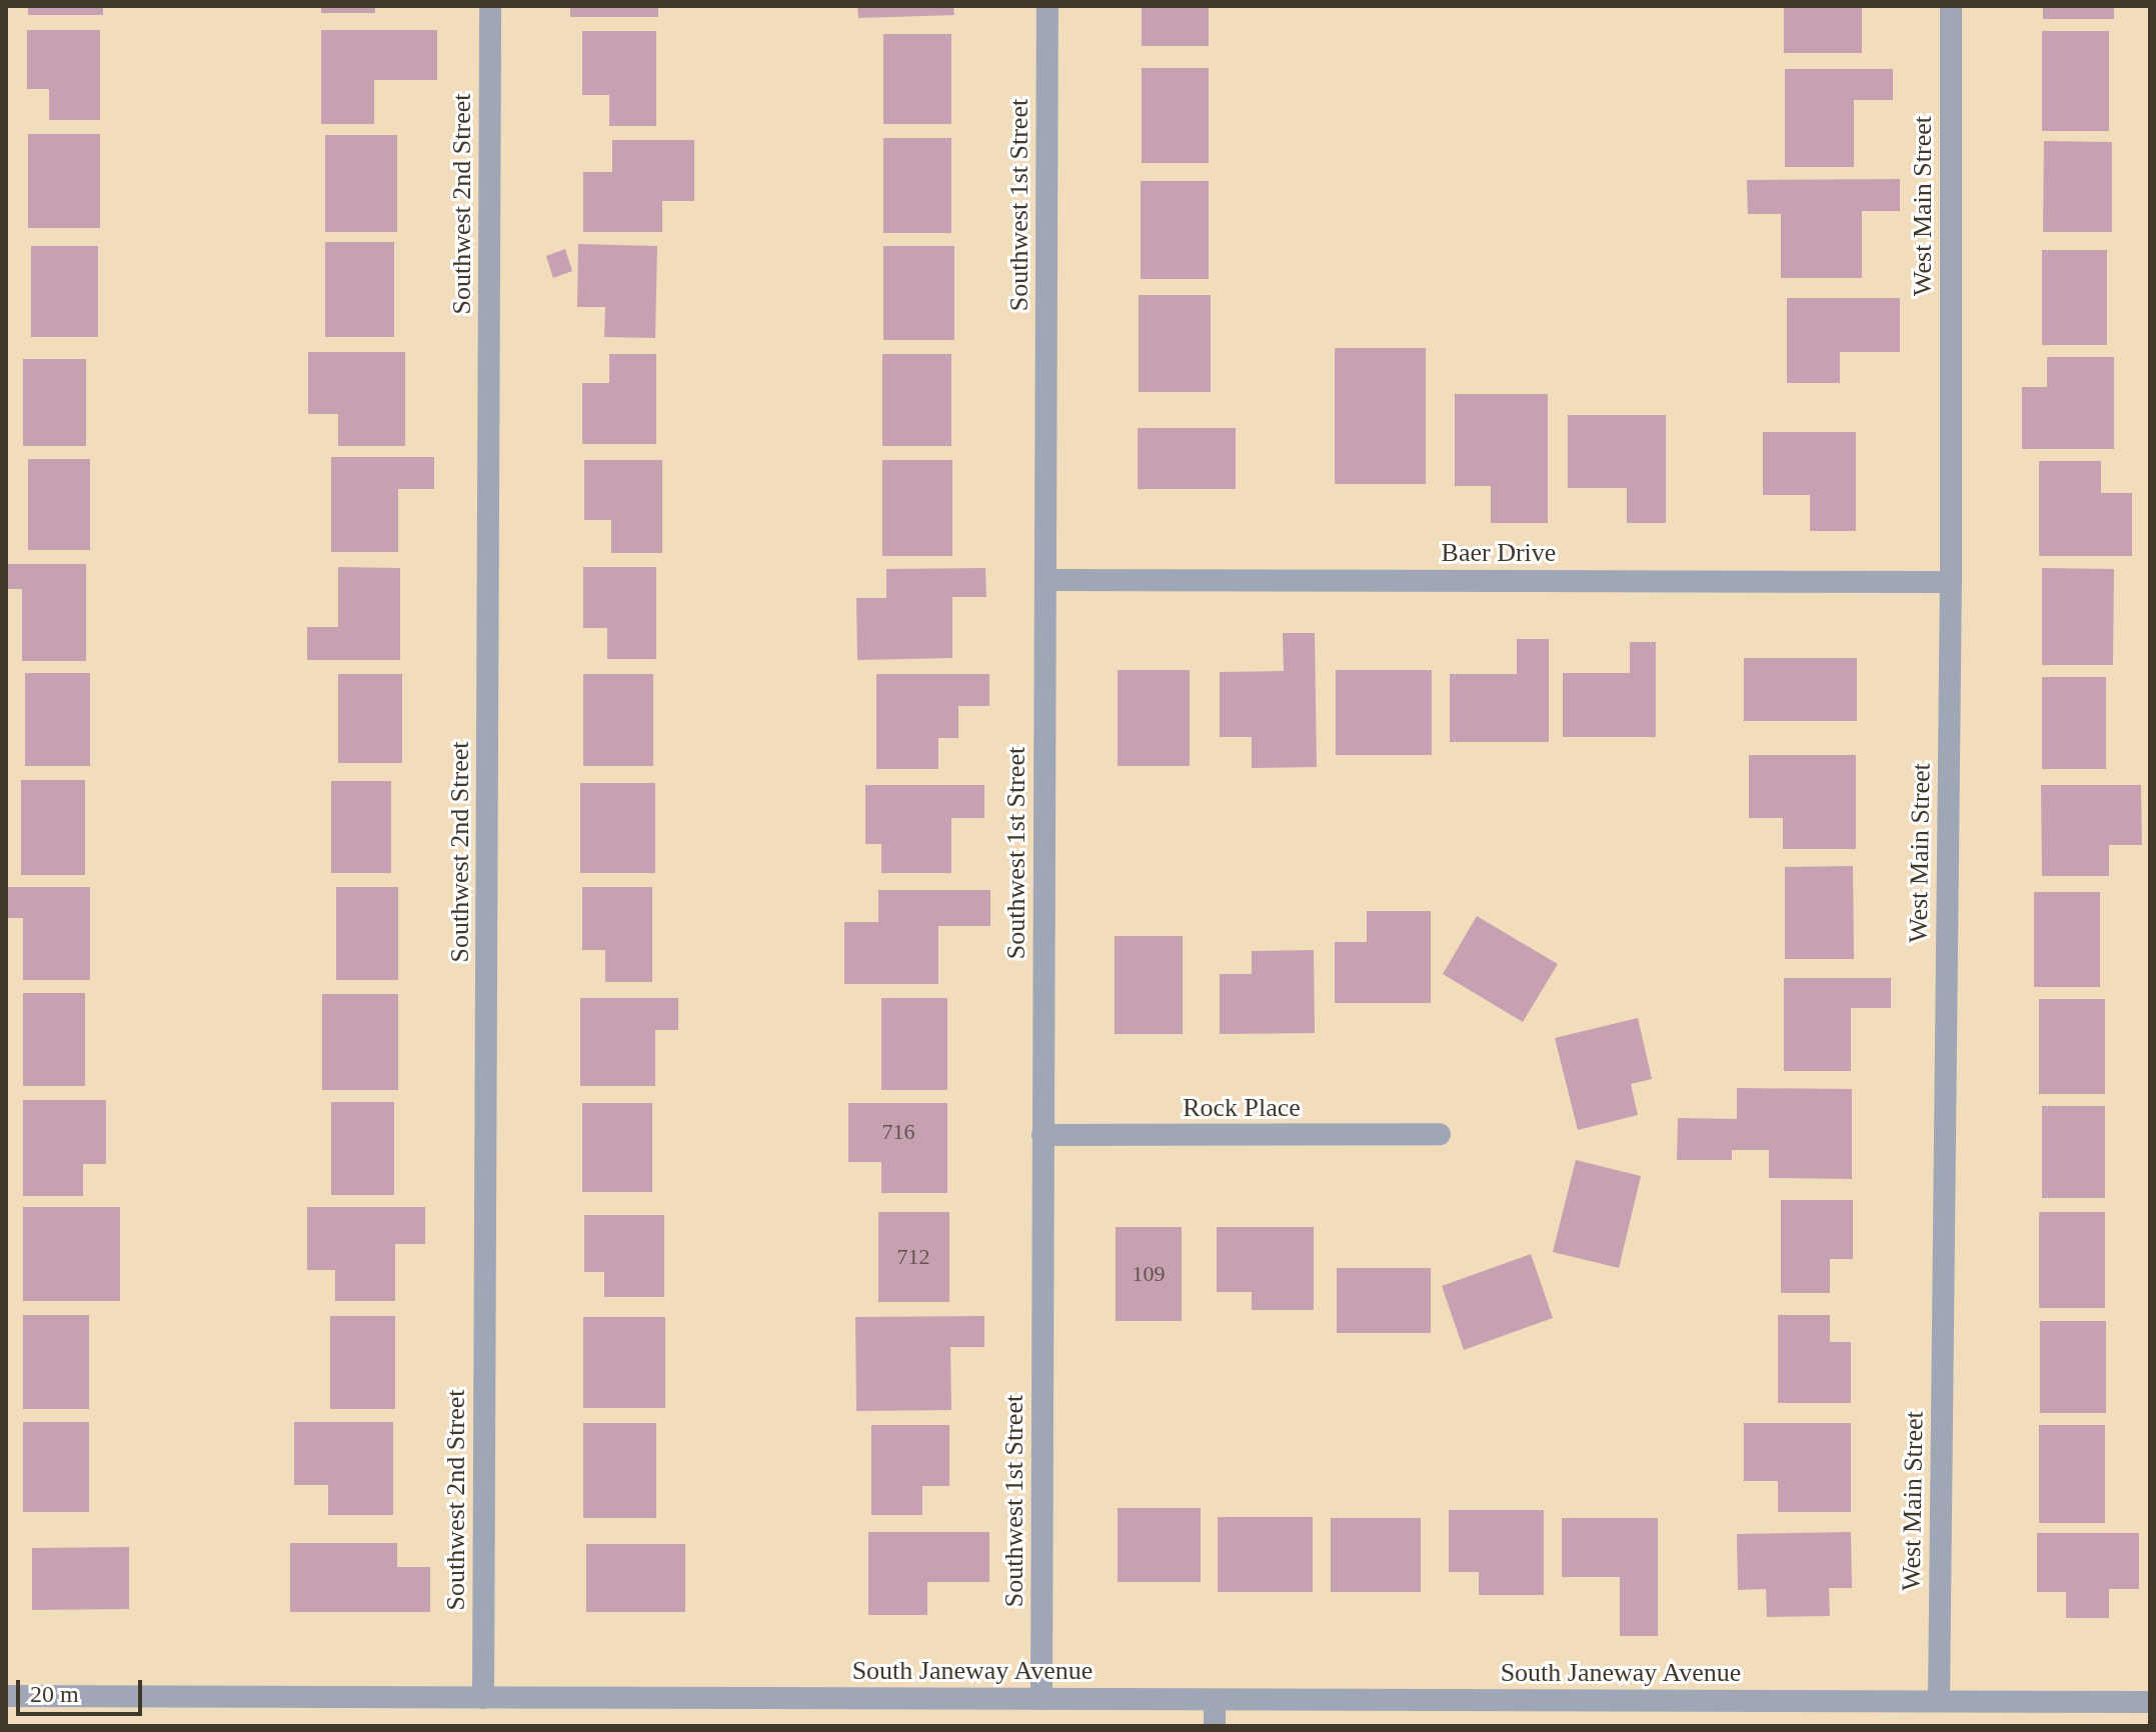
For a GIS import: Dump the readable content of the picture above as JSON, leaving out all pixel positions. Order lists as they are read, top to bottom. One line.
{"streets":{"street":["Southwest 2nd Street","Southwest 1st Street","West Main Street","Baer Drive","Rock Place","South Janeway Avenue"]},"crossings":[["Southwest 2nd Street","South Janeway Avenue"],["Southwest 1st Street","Baer Drive"],["Southwest 1st Street","Rock Place"],["Southwest 1st Street","South Janeway Avenue"],["West Main Street","Baer Drive"],["West Main Street","South Janeway Avenue"]],"house_numbers":["716","712","109"],"scale_bar":"20 m"}
